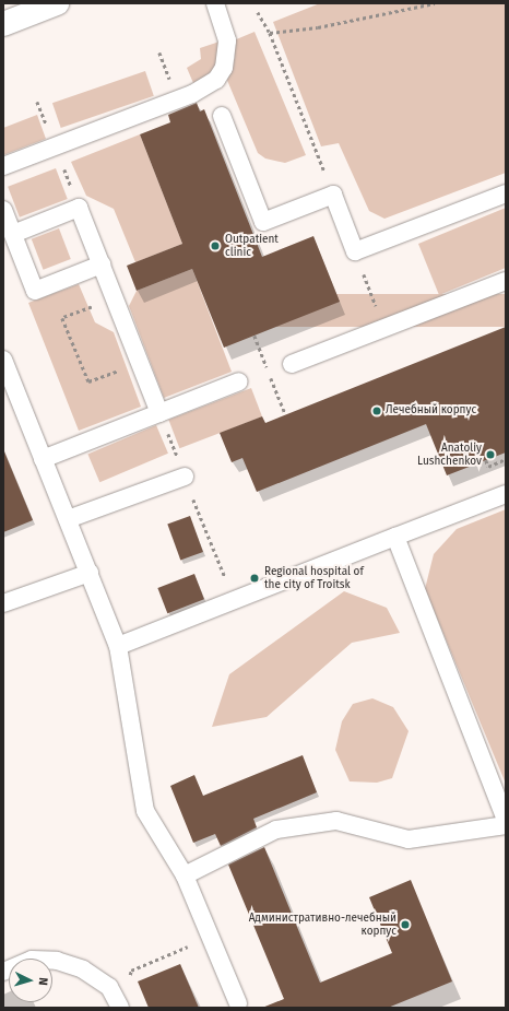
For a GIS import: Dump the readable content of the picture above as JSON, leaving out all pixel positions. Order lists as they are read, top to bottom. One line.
{"places":["Outpatient clinic","Лечебный корпус","Anatoliy Lushchenkov","Regional hospital of the city of Troitsk","Административно-лечебный корпус"],"north":"right"}
